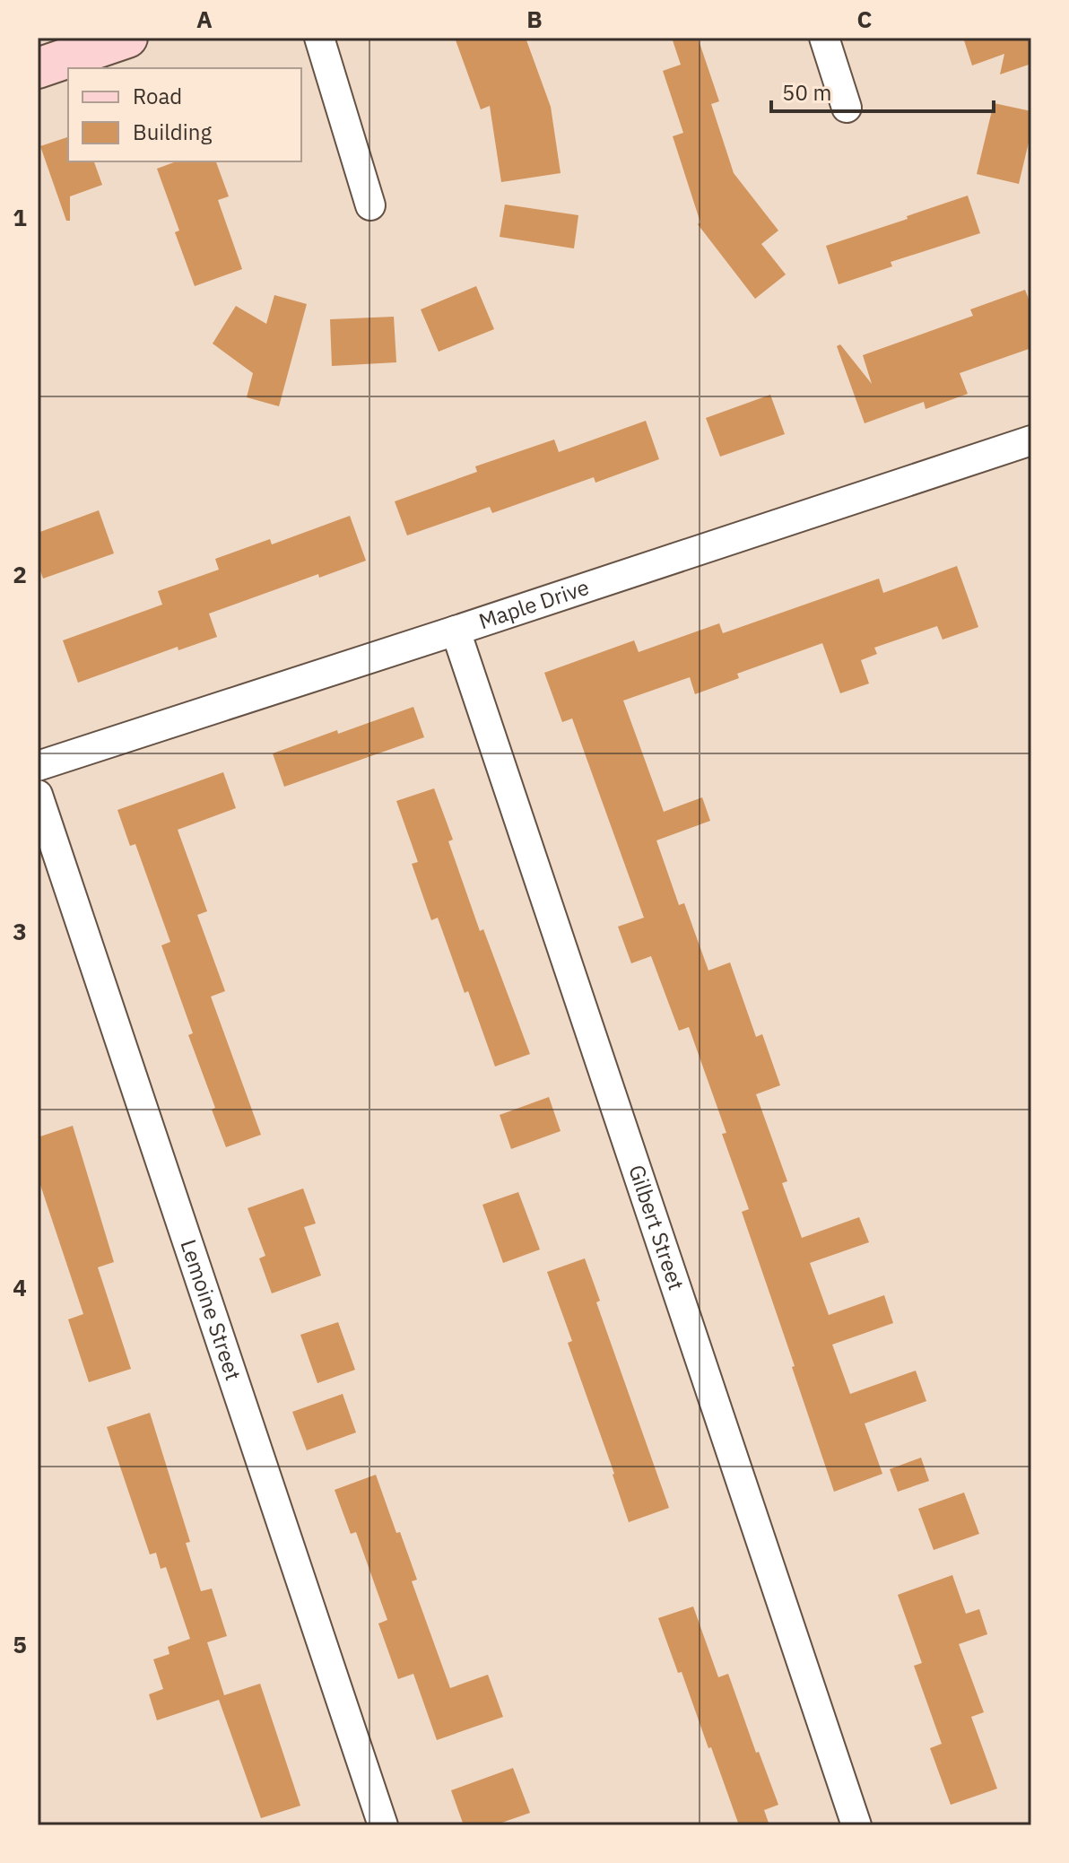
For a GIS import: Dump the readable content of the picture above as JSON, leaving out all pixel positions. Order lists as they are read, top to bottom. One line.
{"streets":{"street":["Maple Drive","Gilbert Street","Lemoine Street"]},"crossings":[["Maple Drive","Gilbert Street"]],"legend":["Road","Building"],"scale_bar":"50 m","grid":{"columns":["A","B","C"],"rows":["1","2","3","4","5"]}}
